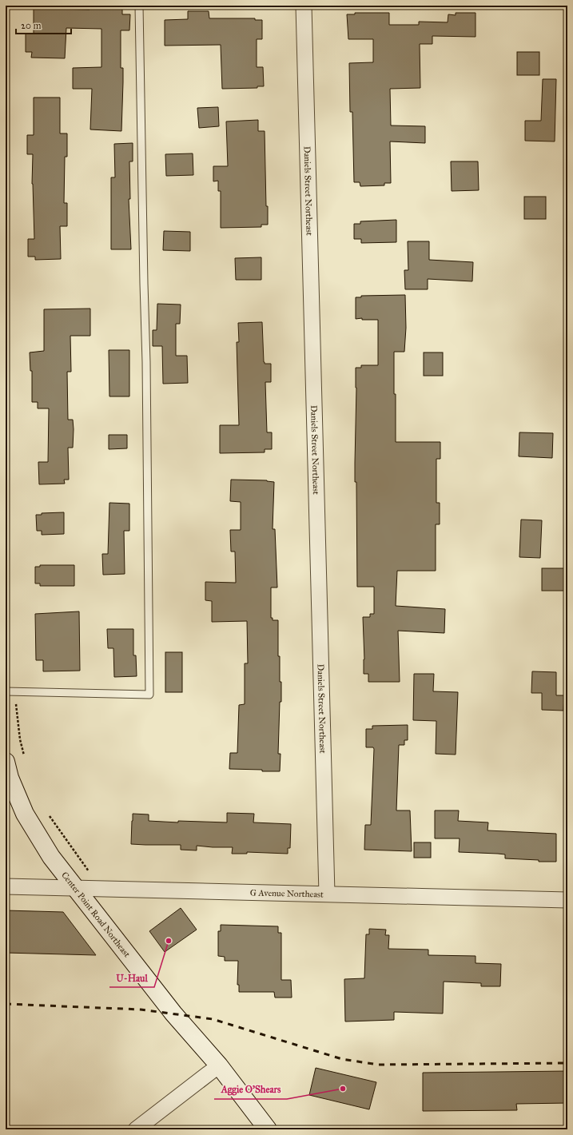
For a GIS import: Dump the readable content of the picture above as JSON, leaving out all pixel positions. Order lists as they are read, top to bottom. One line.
{"streets":{"main road":["Center Point Road Northeast"],"street":["Daniels Street Northeast","G Avenue Northeast"]},"crossings":[["Daniels Street Northeast","G Avenue Northeast"],["G Avenue Northeast","Center Point Road Northeast"]],"places":["U-Haul","Aggie O'Shears"],"scale_bar":"20 m"}
